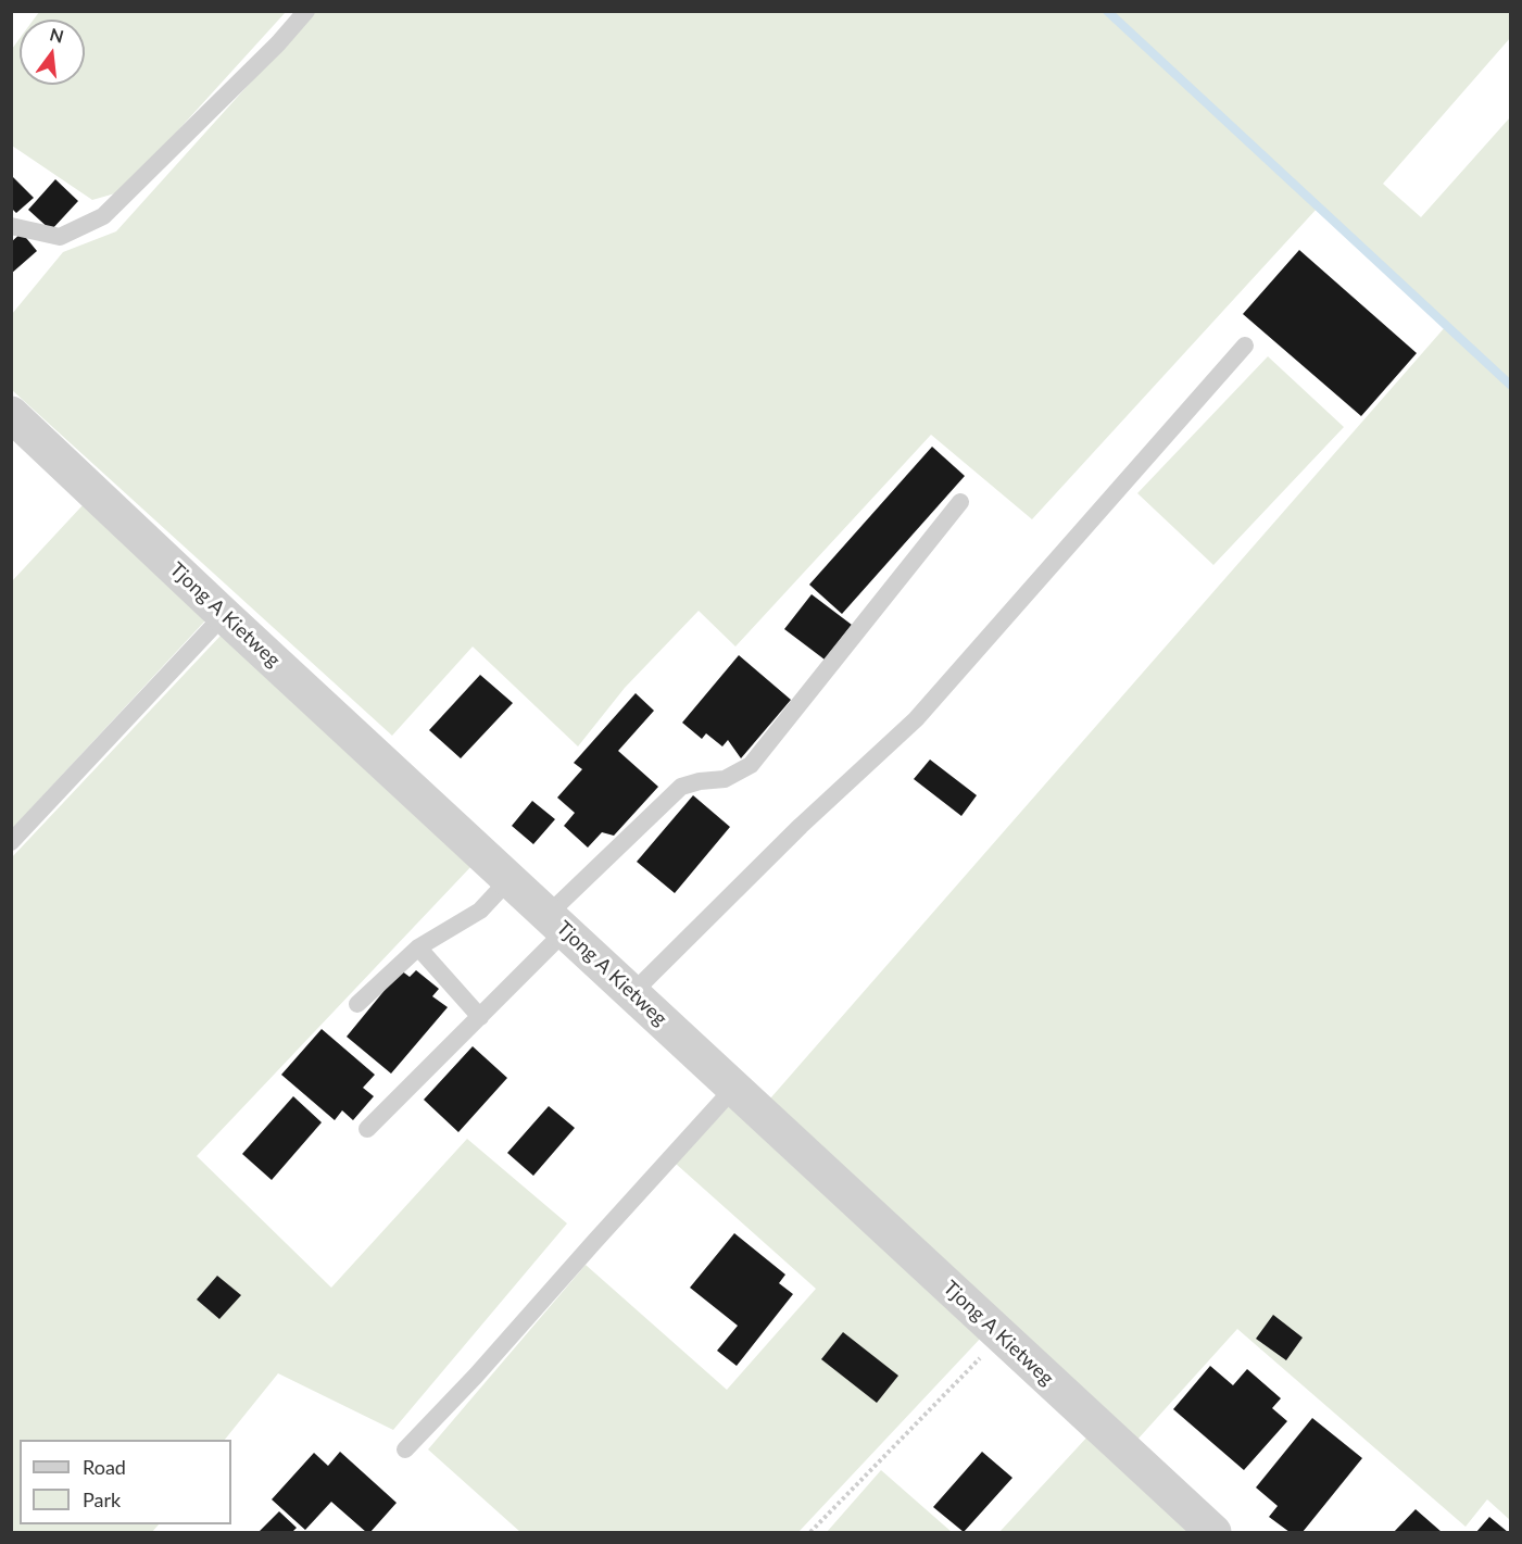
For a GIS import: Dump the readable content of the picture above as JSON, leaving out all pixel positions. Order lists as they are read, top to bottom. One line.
{"streets":{"street":["Tjong A Kietweg"]},"legend":["Road","Park"],"north":"top"}
